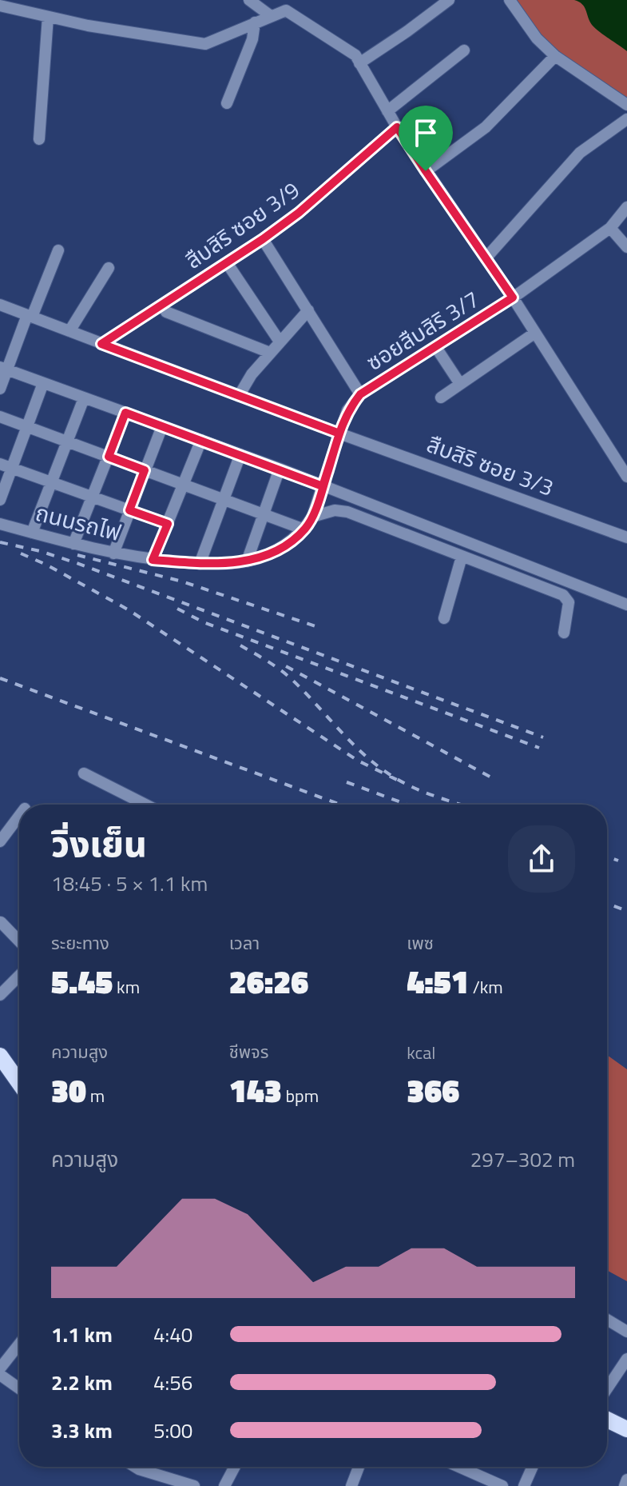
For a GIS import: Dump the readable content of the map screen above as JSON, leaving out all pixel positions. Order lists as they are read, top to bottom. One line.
{"streets":{"street":["สืบสิริ ซอย 3/9","ซอยสืบสิริ 3/7","สืบสิริ ซอย 3/3","ถนนรถไฟ"]},"crossings":[["ซอยสืบสิริ 3/7","สืบสิริ ซอย 3/3"],["ซอยสืบสิริ 3/7","ถนนรถไฟ"],["สืบสิริ ซอย 3/3","ถนนรถไฟ"]],"page":{"heading":["วิ่งเย็น","18:45 · 5 × 1.1 km"],"stats":[["ระยะทาง","5.45 km"],["เวลา","26:26"],["เพซ","4:51 /km"],["ความสูง","30 m"],["ชีพจร","143 bpm"],["kcal","366"]],"chart":["ความสูง","297–302 m"],"list":[{"name":"1.1 km","note":"4:40"},{"name":"2.2 km","note":"4:56"},{"name":"3.3 km","note":"5:00"}]}}
